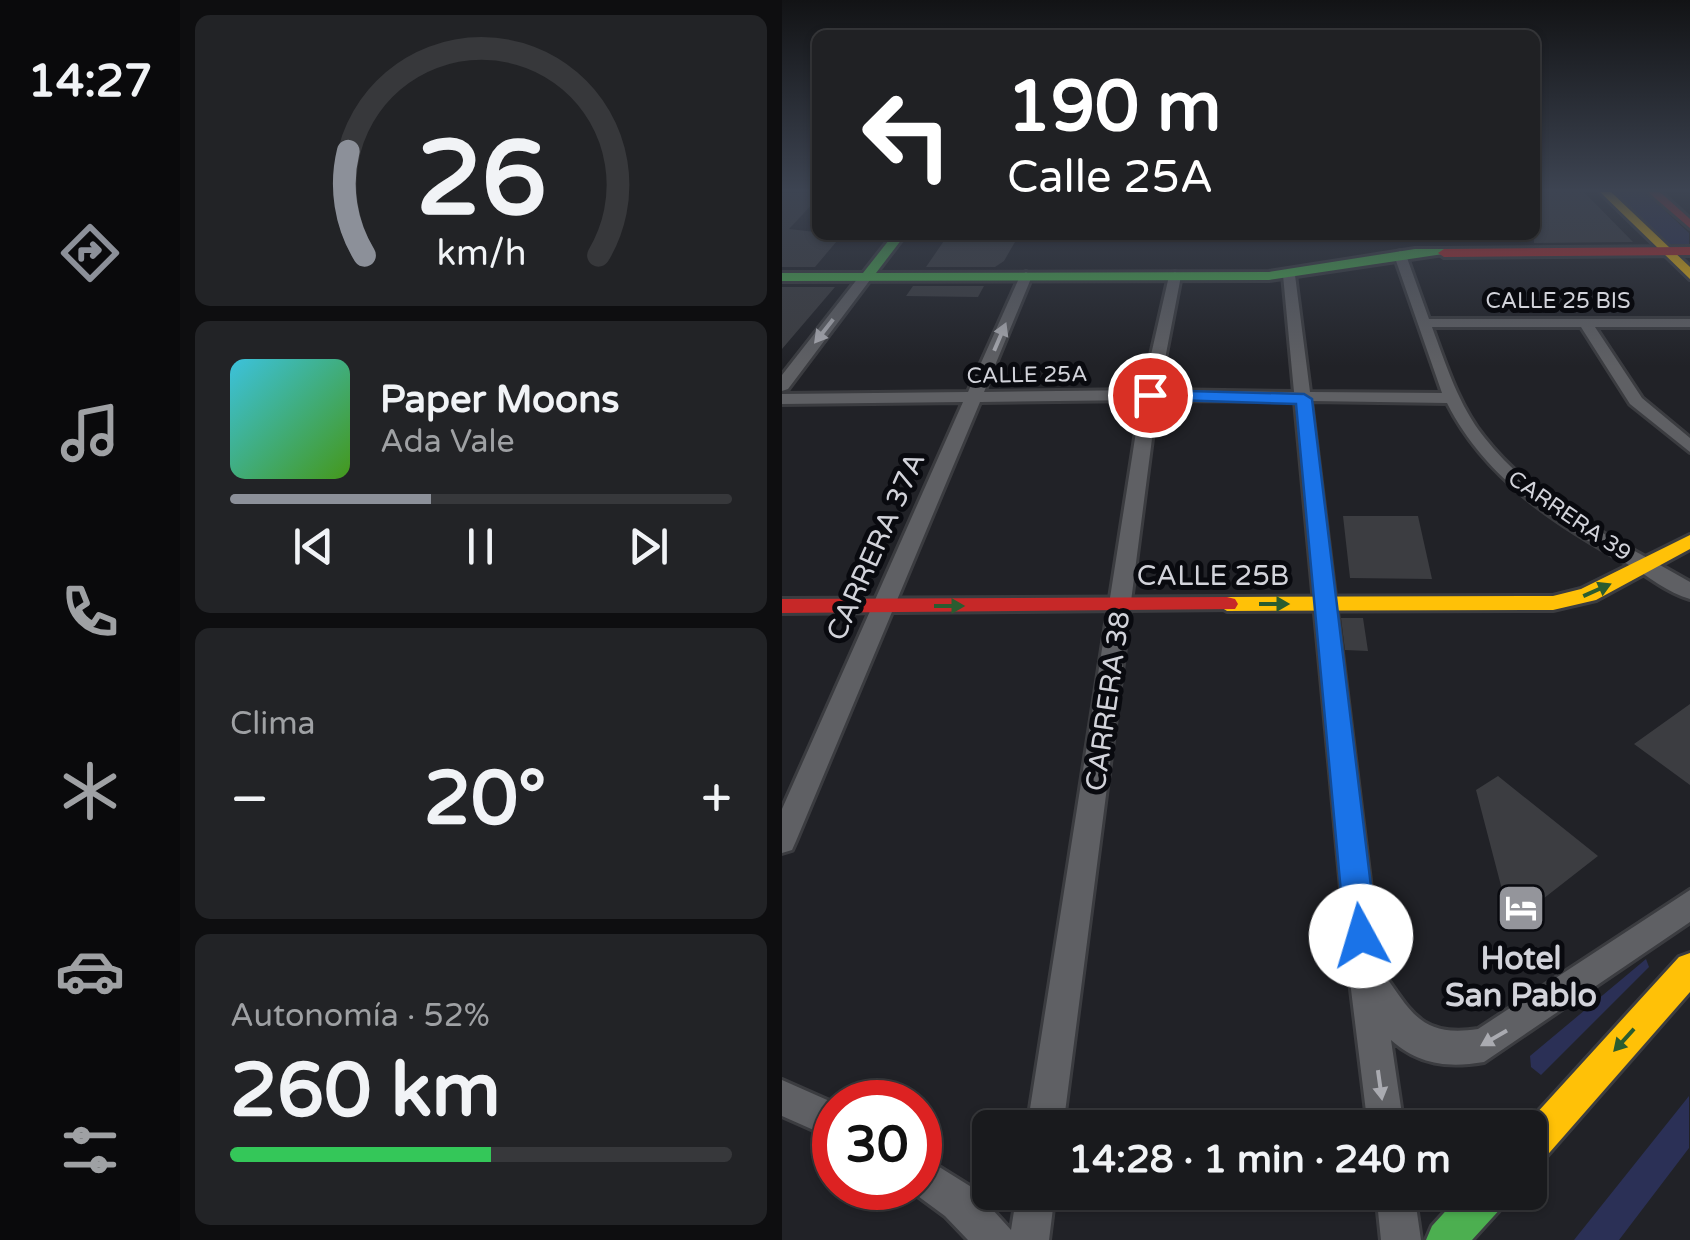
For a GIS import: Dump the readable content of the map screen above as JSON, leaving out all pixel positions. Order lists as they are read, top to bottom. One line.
{"streets":{"street":["CALLE 25 BIS","CALLE 25A","CARRERA 39","CARRERA 37A","CALLE 25B","CARRERA 38"]},"crossings":[["CALLE 25 BIS","CARRERA 39"],["CALLE 25A","CARRERA 39"],["CALLE 25A","CARRERA 37A"],["CALLE 25A","CARRERA 38"],["CARRERA 39","CALLE 25B"],["CARRERA 37A","CALLE 25B"],["CALLE 25B","CARRERA 38"]],"one_way":["CALLE 25B"],"places":{"hotel":["Hotel San Pablo"]},"page":{"tabs":"14:27","turn":["190 m","Calle 25A"],"song":["Paper Moons","Ada Vale"],"tile":["Clima",["Autonomía · 52%","260 km"]],"heat":["−","20°","+"],"limit":"30","trip":"14:28 · 1 min · 240 m","gauge":["26","km/h"]}}
